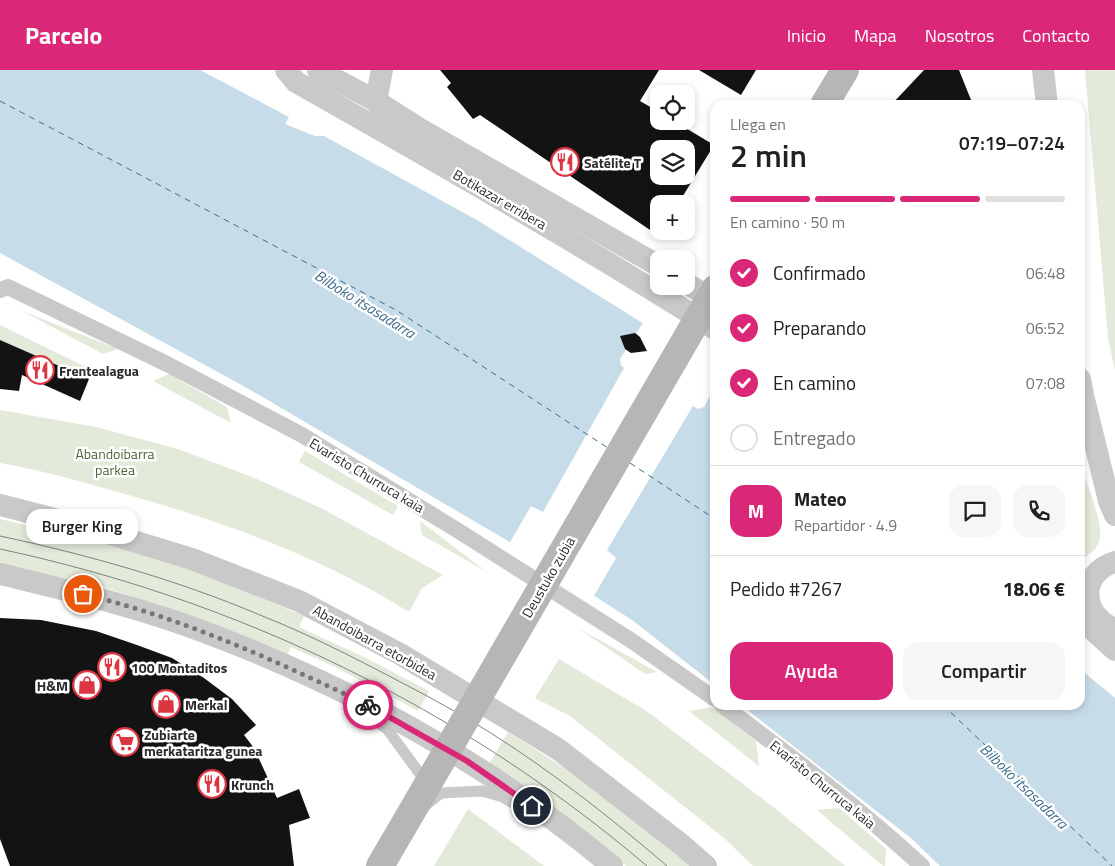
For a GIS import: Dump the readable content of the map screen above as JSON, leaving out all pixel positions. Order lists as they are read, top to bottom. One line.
{"streets":{"main road":["Deustuko zubia"],"street":["Botikazar erribera","Evaristo Churruca kaia","Abandoibarra etorbidea"]},"water":["Bilboko itsasadarra"],"parks":["Abandoibarra parkea"],"places":{"restaurant":["Satélite T","Frentealagua","100 Montaditos","Krunch"],"other":["Burger King"],"shop":["H&M","Merkal"],"supermarket":["Zubiarte merkataritza gunea"]},"page":{"header":"Parcelo","nav":["Inicio","Mapa","Nosotros","Contacto"],"map_buttons":["+","−"],"heading":["2 min","Llega en","07:19–07:24"],"panel":["Mateo","Repartidor · 4.9","Pedido #7267","18.06 €"],"bar":"En camino · 50 m","list":[["Confirmado","06:48"],["Preparando","06:52"],["En camino","07:08"],"Entregado"],"round":"M","bubble":"Burger King","buttons":["Ayuda","Compartir"]}}
